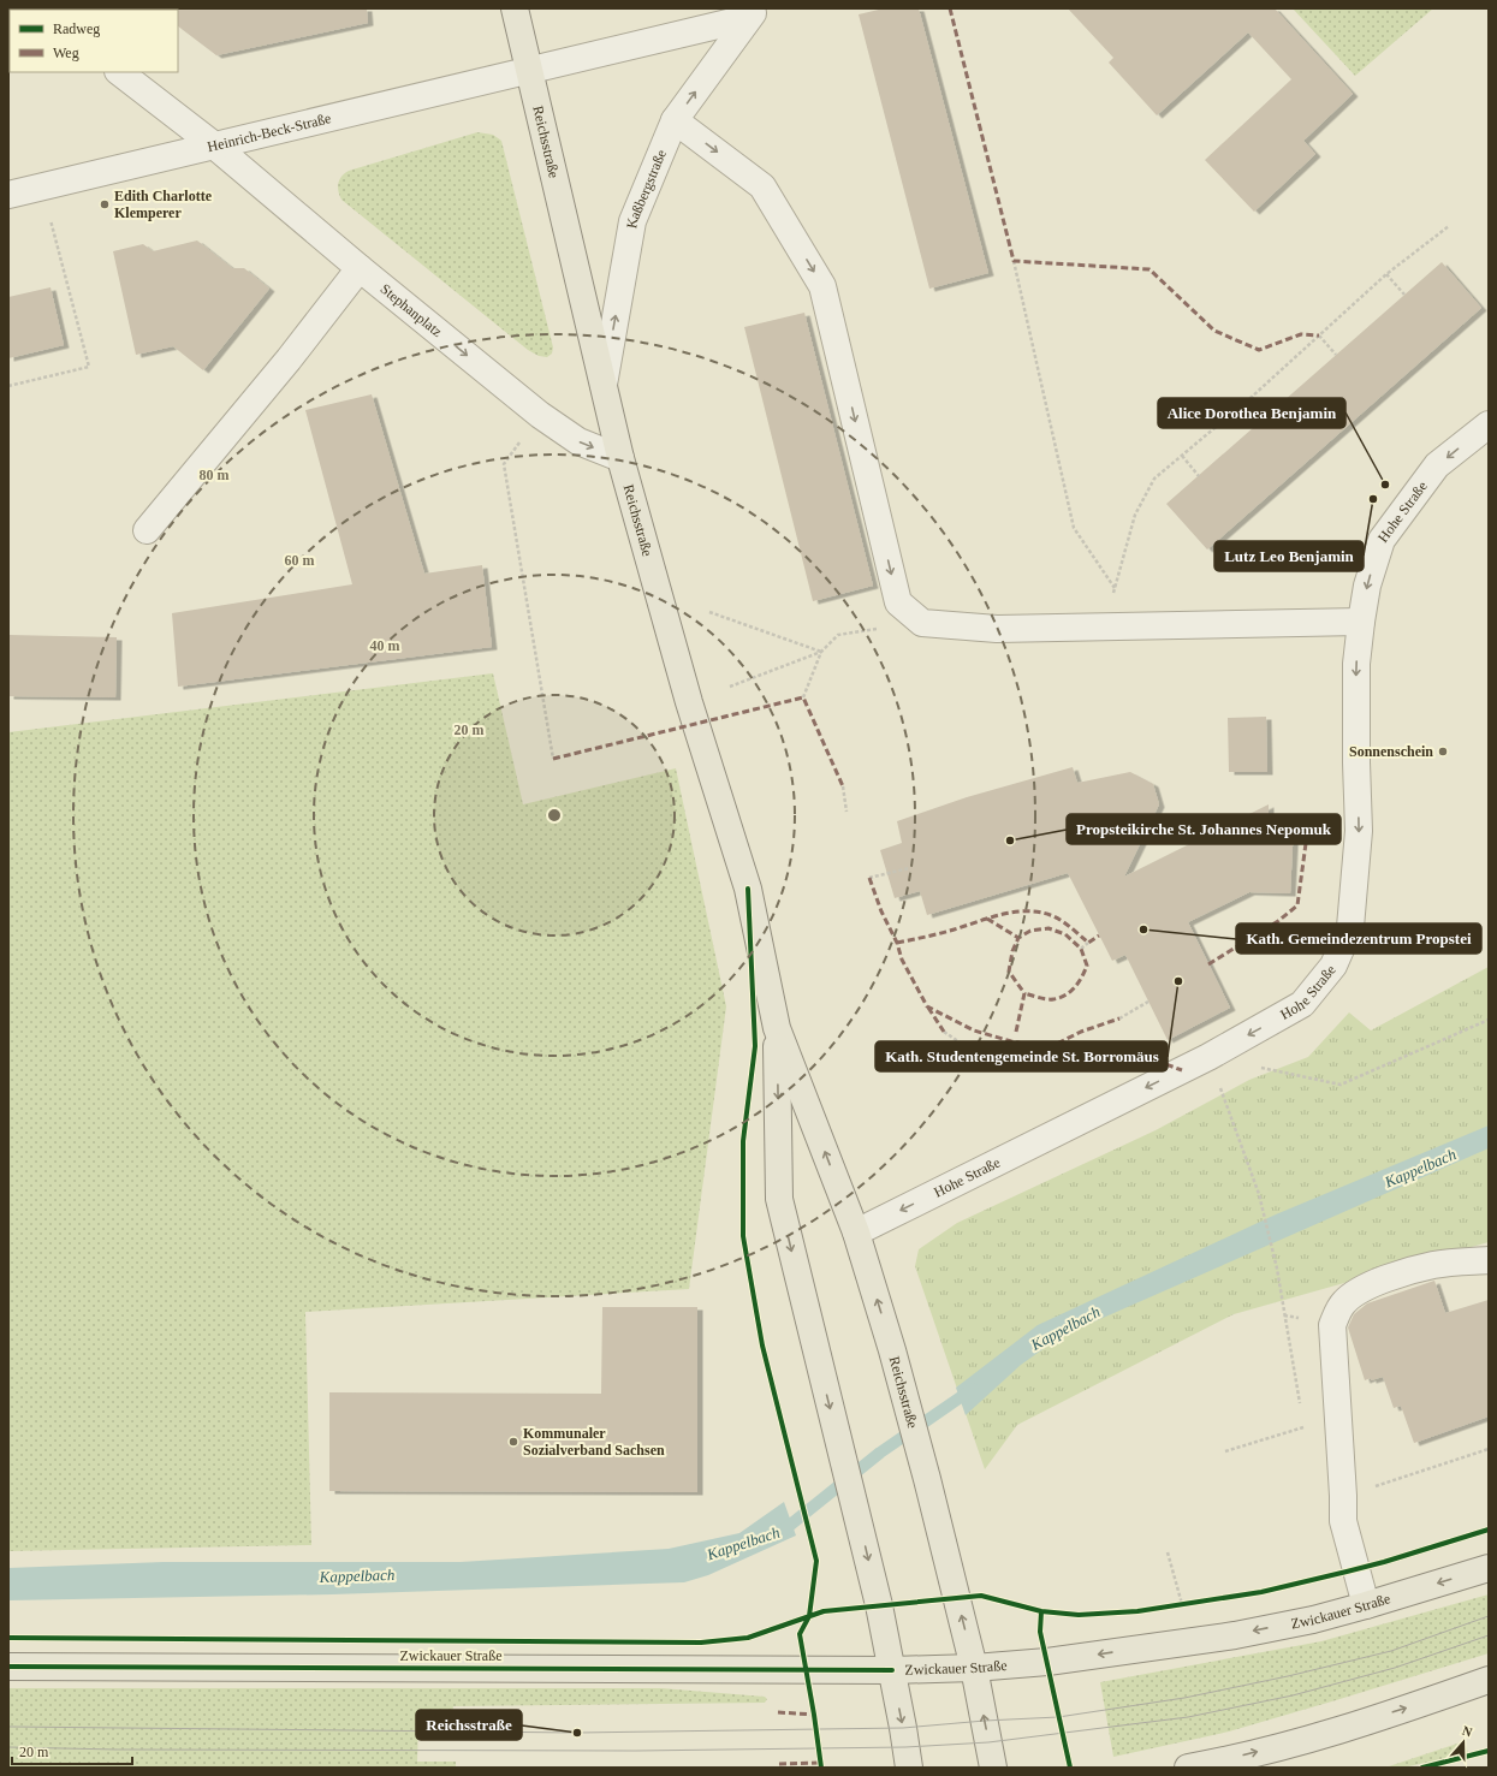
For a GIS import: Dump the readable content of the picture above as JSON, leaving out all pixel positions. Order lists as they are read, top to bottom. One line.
{"streets":{"main road":["Reichsstraße","Zwickauer Straße"],"street":["Heinrich-Beck-Straße","Kaßbergstraße","Stephanplatz","Hohe Straße"]},"crossings":[["Heinrich-Beck-Straße","Reichsstraße"],["Heinrich-Beck-Straße","Kaßbergstraße"],["Heinrich-Beck-Straße","Stephanplatz"],["Reichsstraße","Kaßbergstraße"],["Reichsstraße","Stephanplatz"],["Reichsstraße","Hohe Straße"],["Reichsstraße","Zwickauer Straße"]],"one_way":["Kaßbergstraße","Stephanplatz","Hohe Straße"],"water":["Kappelbach"],"places":["Edith Charlotte Klemperer","Alice Dorothea Benjamin","Lutz Leo Benjamin","Sonnenschein","Propsteikirche St. Johannes Nepomuk","Kath. Gemeindezentrum Propstei","Kath. Studentengemeinde St. Borromäus","Kommunaler Sozialverband Sachsen","Reichsstraße"],"legend":["Radweg","Weg"],"scale_bar":"20 m","north":"top","rings":["80 m","60 m","40 m","20 m"]}
